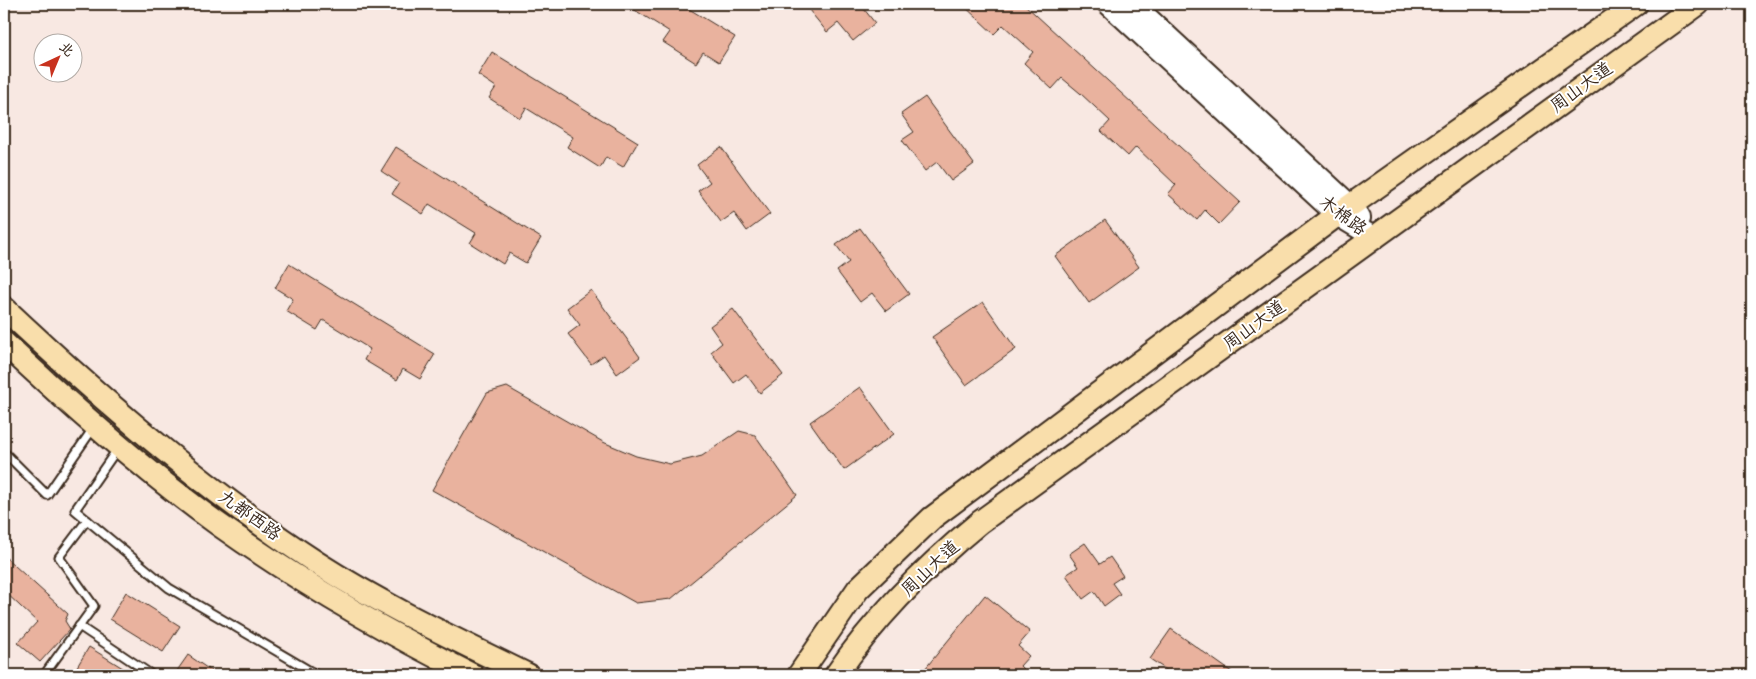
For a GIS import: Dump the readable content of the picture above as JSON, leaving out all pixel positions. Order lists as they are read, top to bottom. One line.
{"streets":{"main road":["周山大道","木棉路","九都西路"]},"crossings":[["周山大道","木棉路"]],"north":"top right"}
